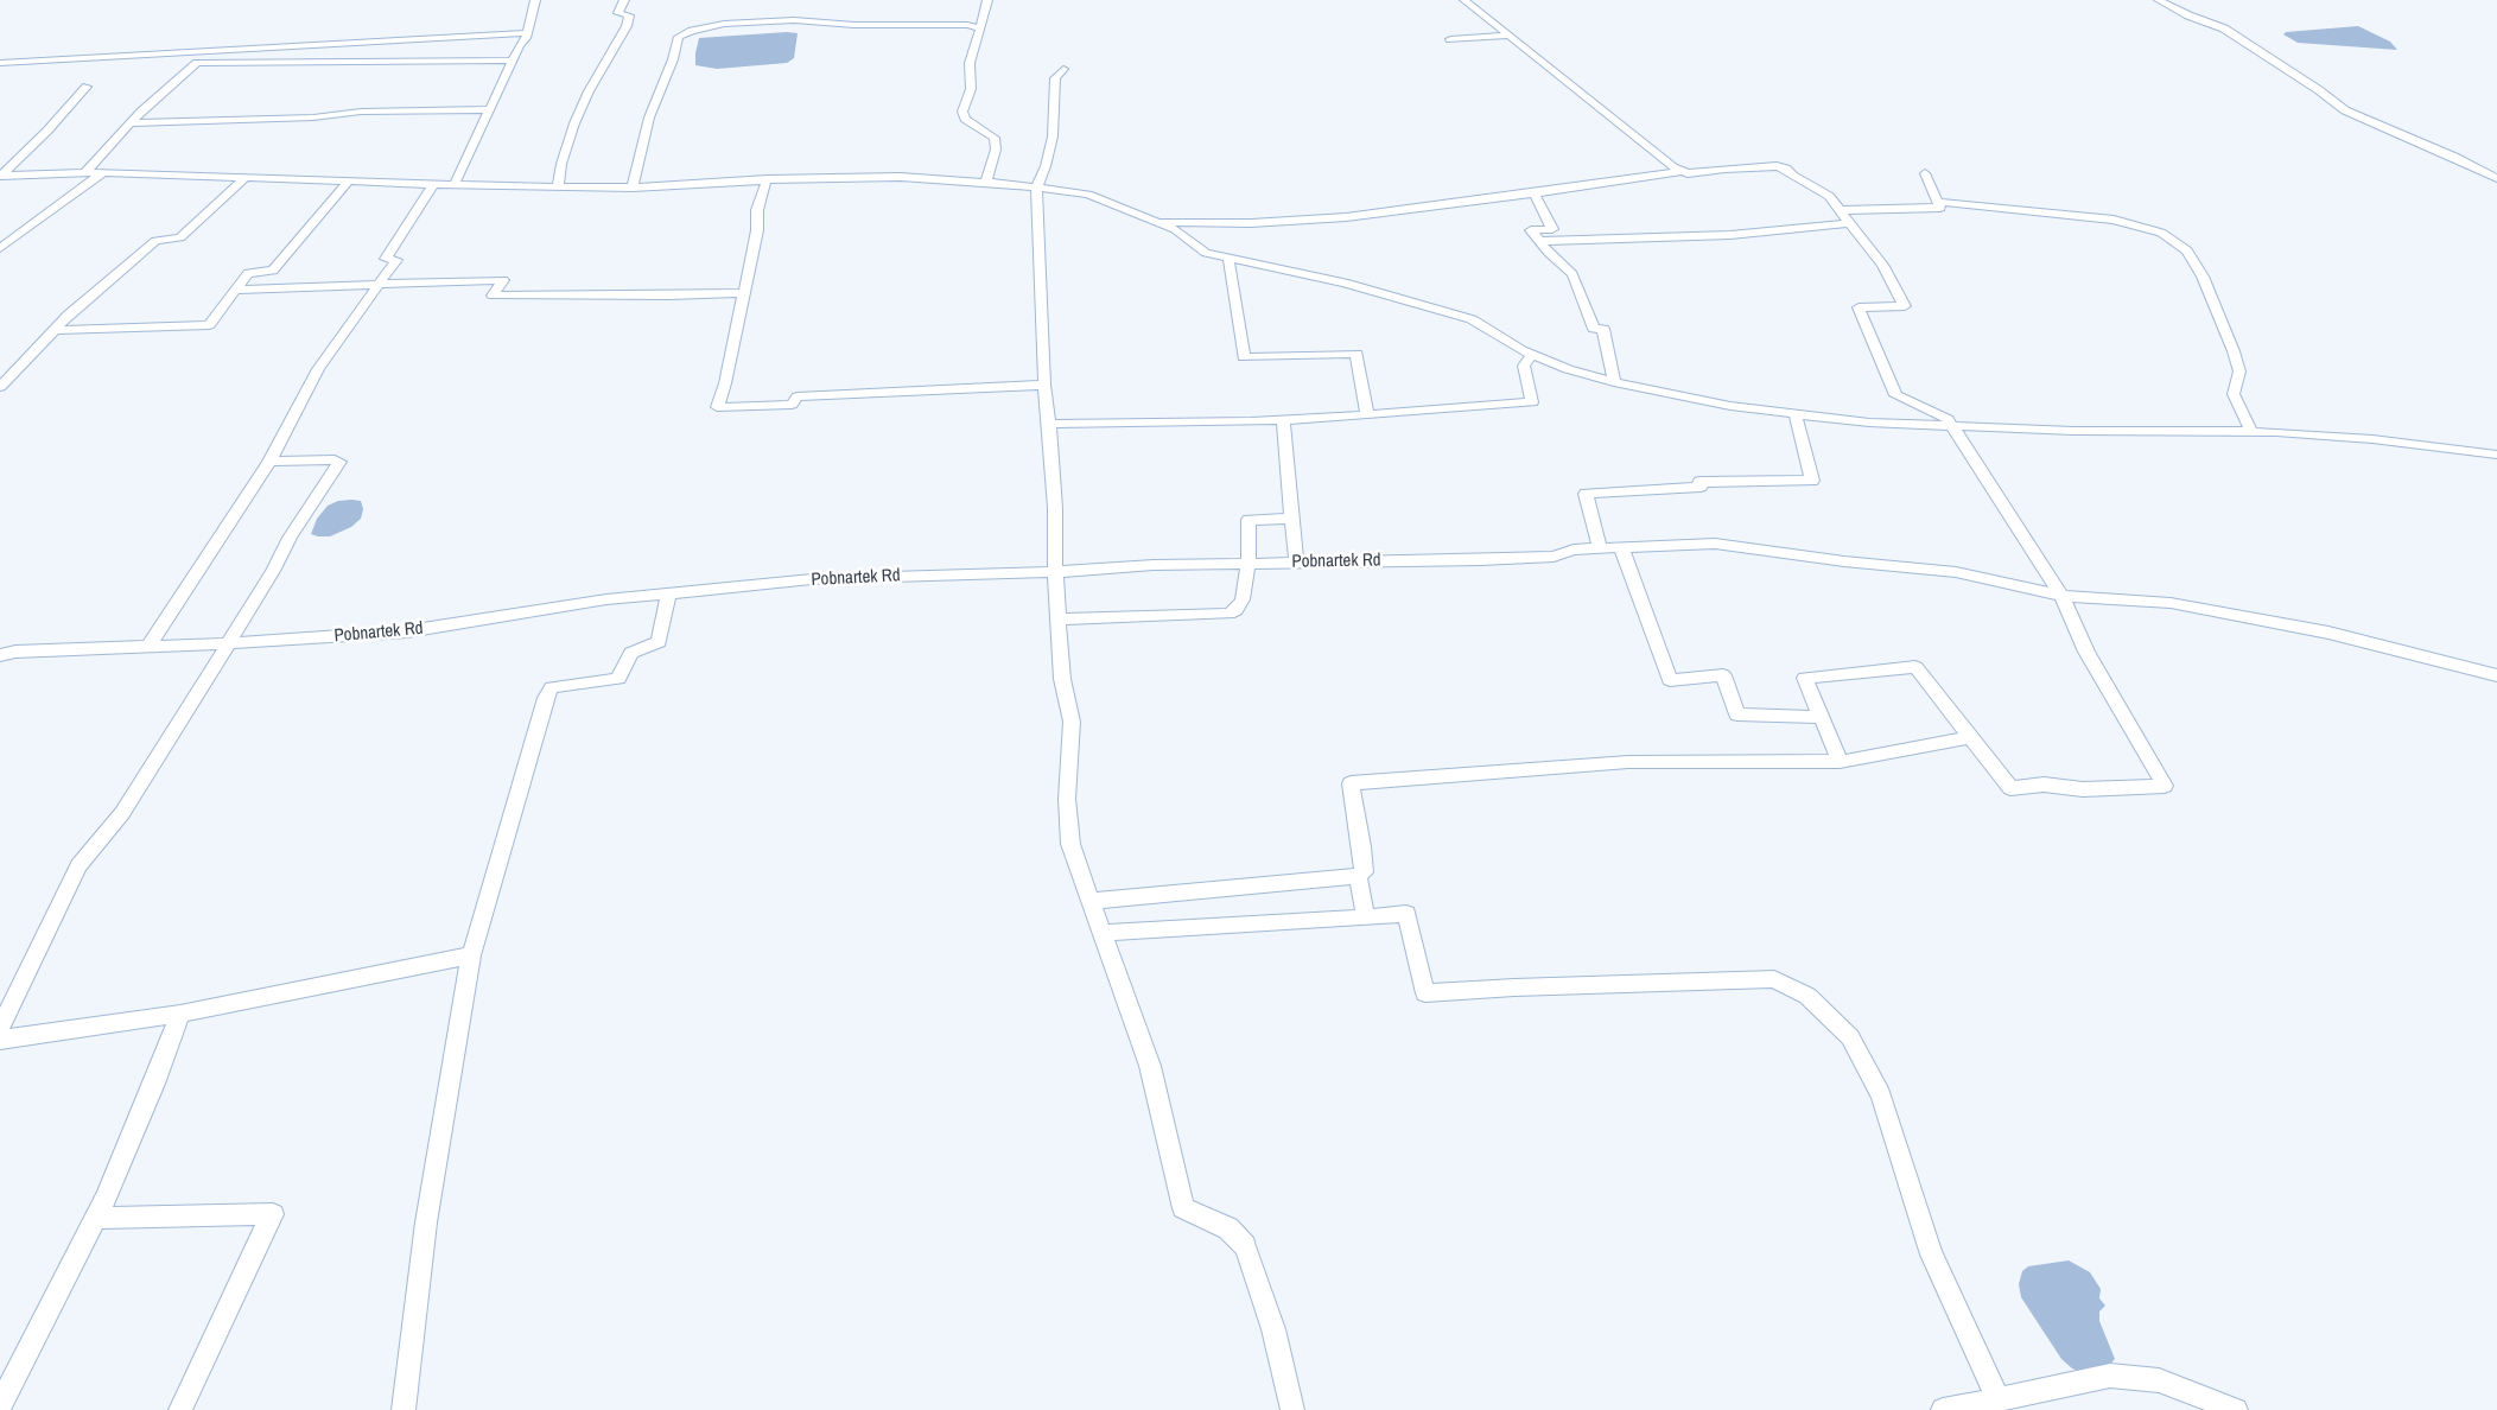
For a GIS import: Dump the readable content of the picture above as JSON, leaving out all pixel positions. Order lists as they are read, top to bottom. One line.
{"streets":{"street":["Pobnartek Rd"]}}
